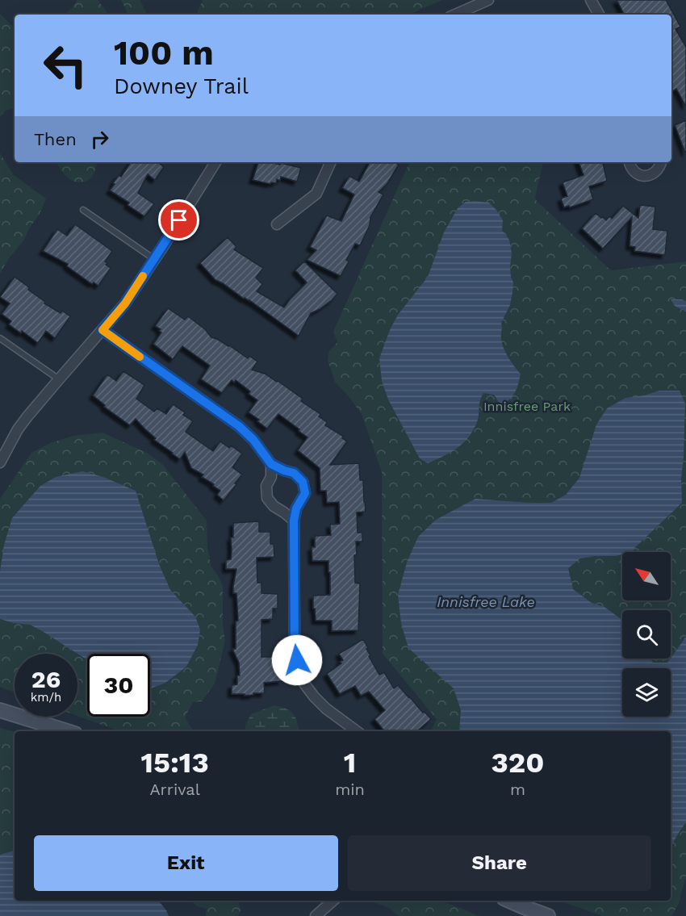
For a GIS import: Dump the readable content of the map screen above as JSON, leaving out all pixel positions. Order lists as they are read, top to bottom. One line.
{"water":["Innisfree Lake"],"parks":["Innisfree Park"],"north":"top left","page":{"turn":["100 m","Downey Trail"],"then":"Then","speed":"26 km/h","limit":"30","eta":["15:13","Arrival","1","min","320","m"],"buttons":["Exit","Share"]}}
